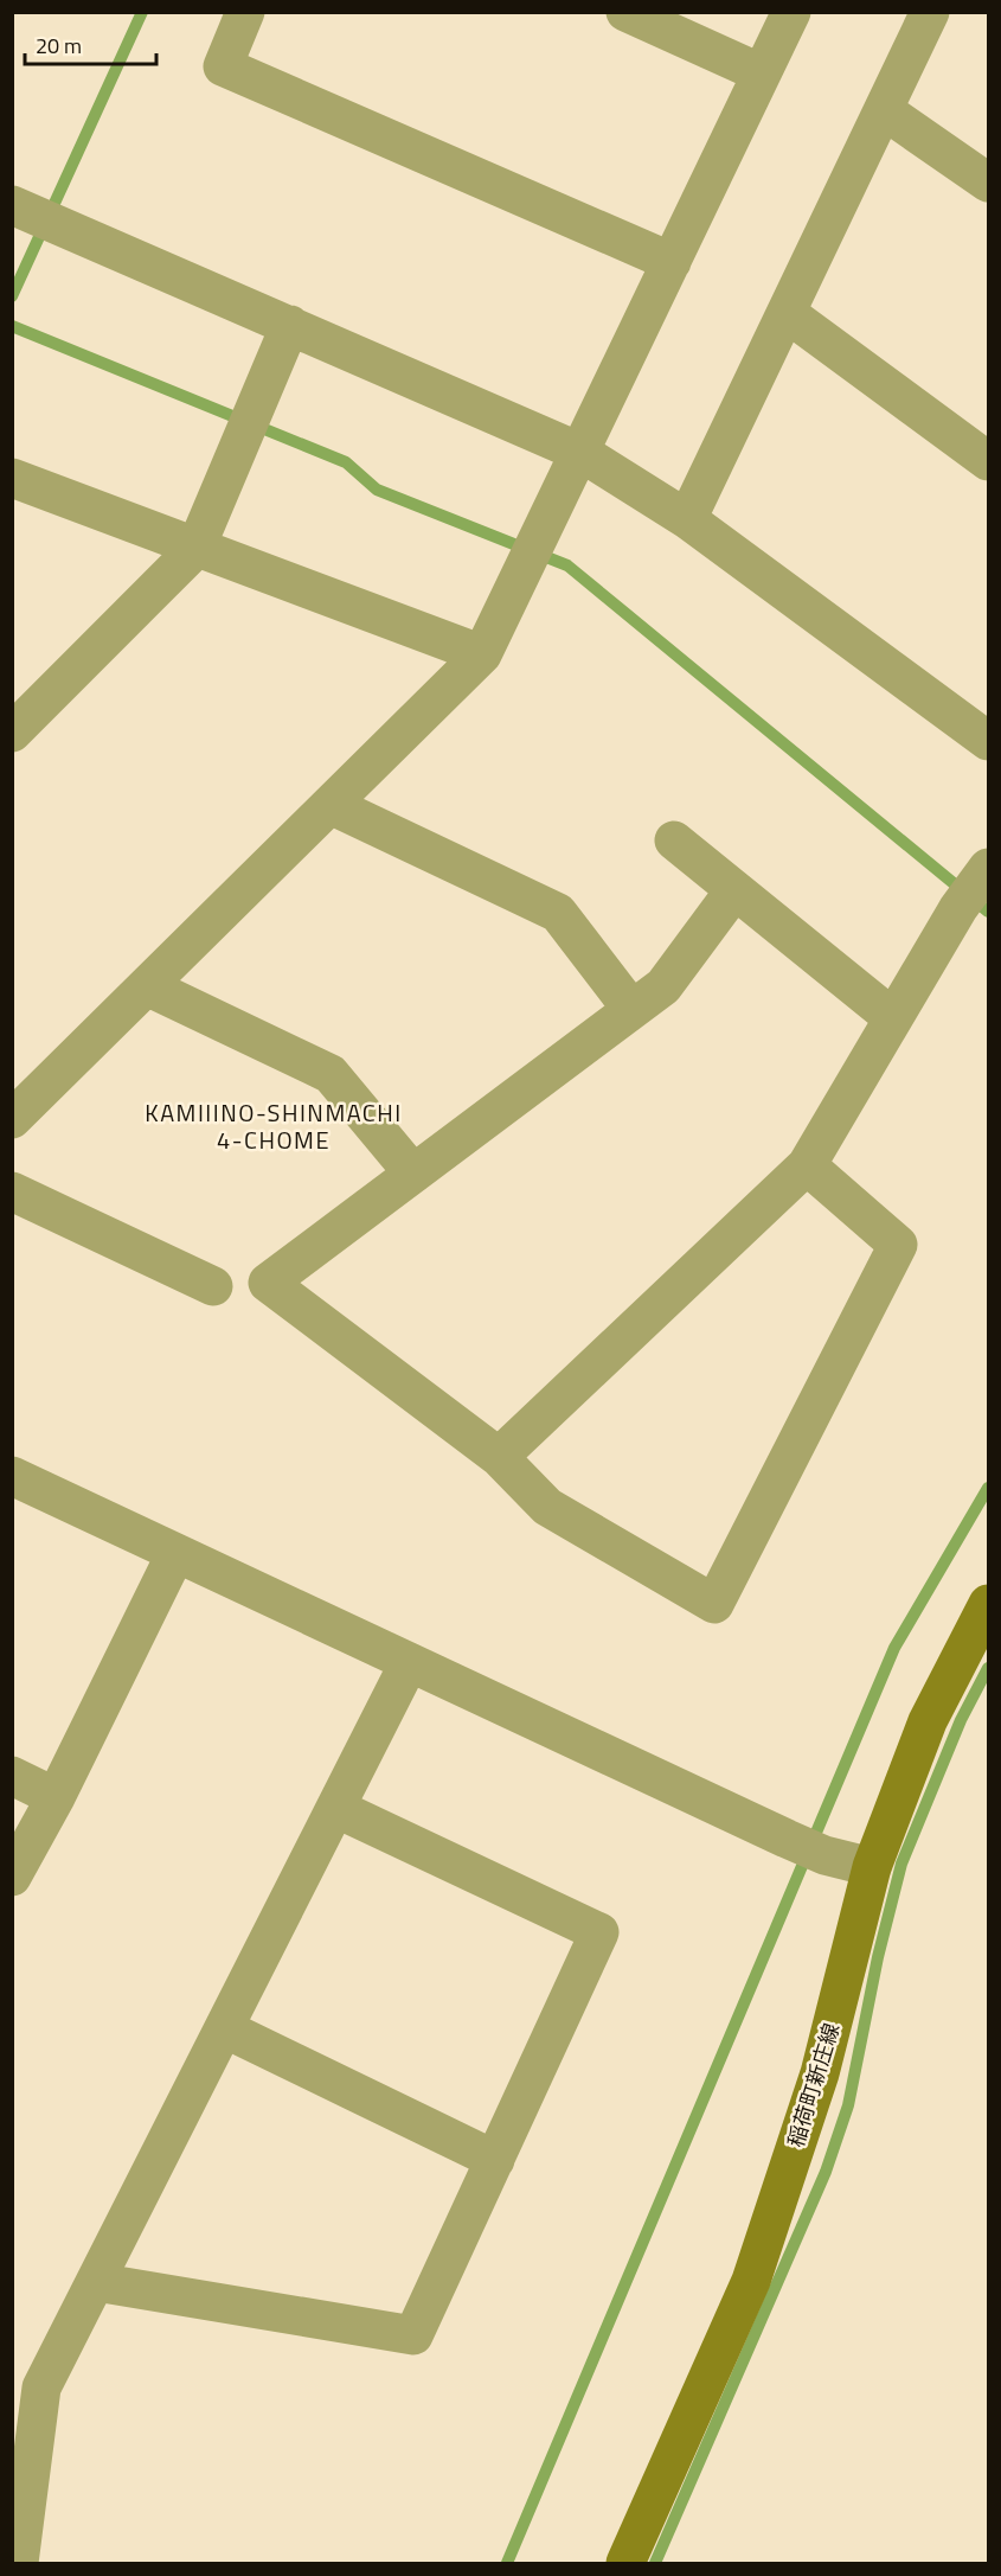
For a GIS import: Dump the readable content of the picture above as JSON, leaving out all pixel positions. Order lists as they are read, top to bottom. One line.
{"streets":{"main road":["稲荷町新庄線"]},"districts":["KAMIIINO-SHINMACHI 4-CHOME"],"scale_bar":"20 m"}
